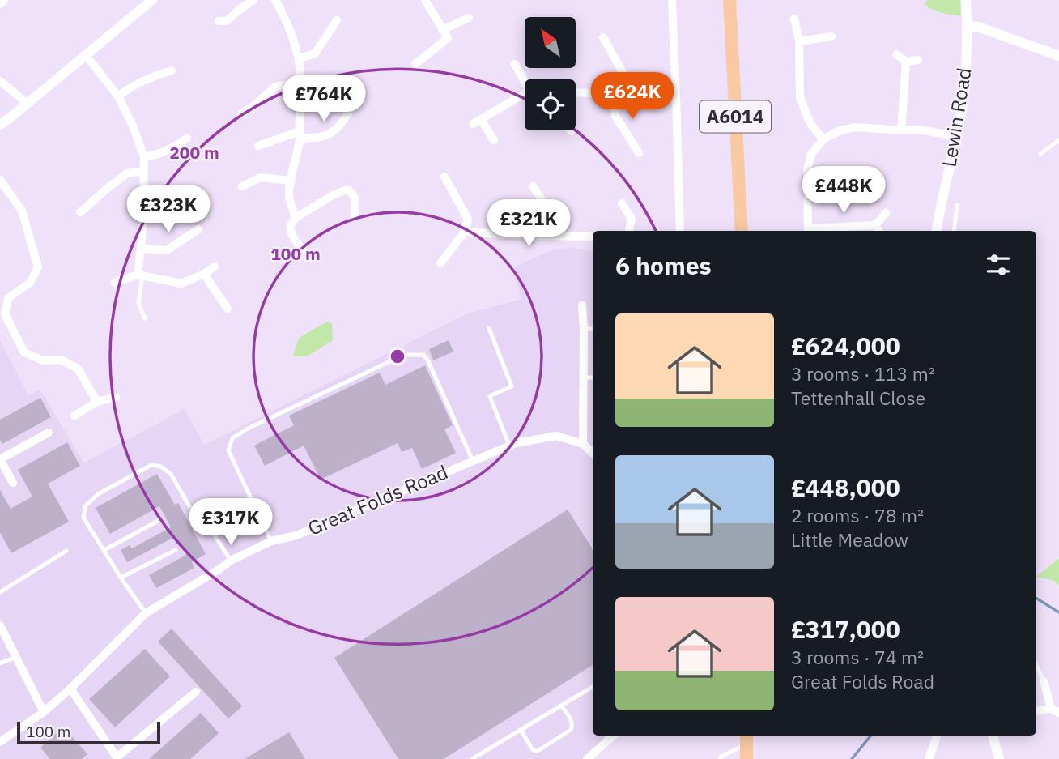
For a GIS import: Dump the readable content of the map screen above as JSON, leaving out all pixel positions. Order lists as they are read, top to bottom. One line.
{"streets":{"main road":["A6014"],"street":["Lewin Road","Great Folds Road"]},"scale_bar":"100 m","north":"top left","page":{"price":["£624K","£764K","£448K","£323K","£321K","£317K"],"heading":"6 homes","list":[{"name":"£624,000","note":"3 rooms · 113 m² · Tettenhall Close"},{"name":"£448,000","note":"2 rooms · 78 m² · Little Meadow"},{"name":"£317,000","note":"3 rooms · 74 m² · Great Folds Road"}],"scale":"100 m"},"rings":["200 m","100 m"]}
